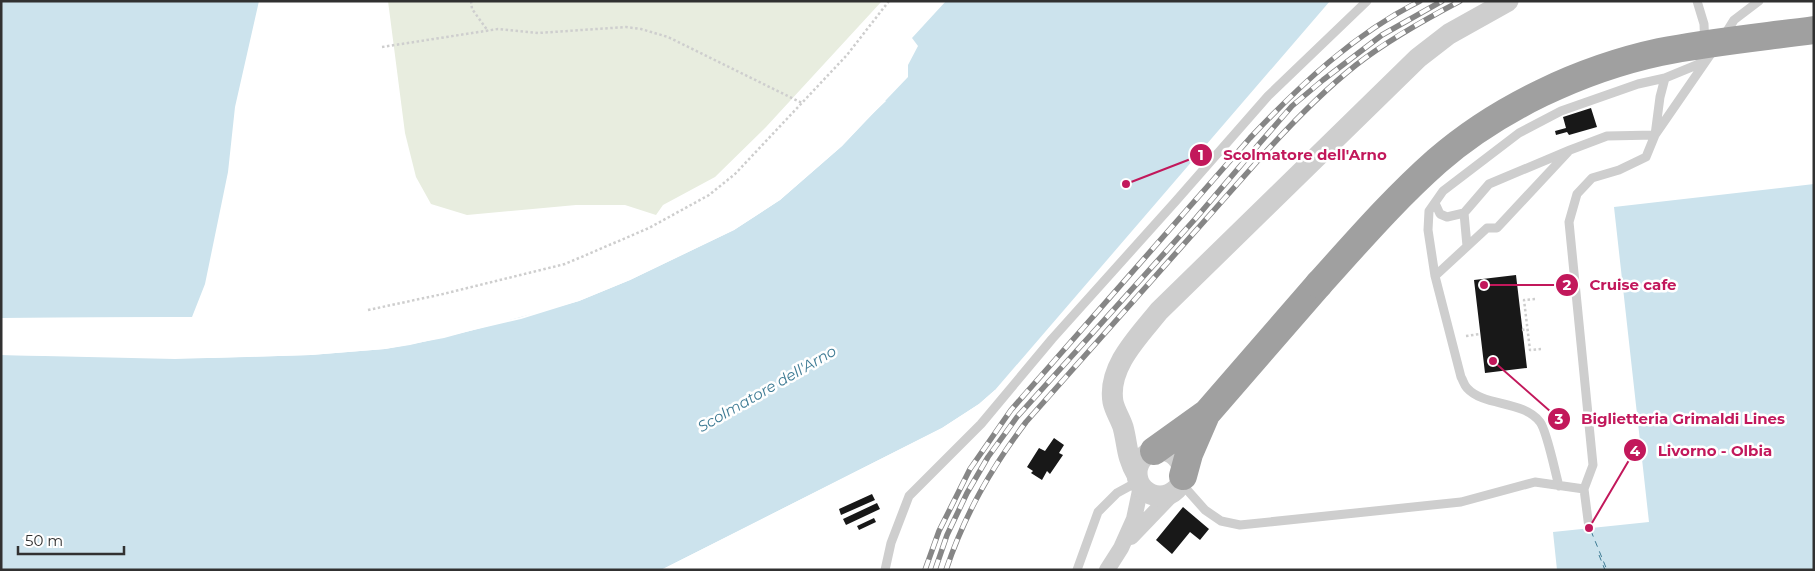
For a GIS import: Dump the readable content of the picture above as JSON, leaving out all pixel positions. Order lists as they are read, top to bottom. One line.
{"water":["Scolmatore dell'Arno"],"places":["Scolmatore dell'Arno","Cruise cafe","Biglietteria Grimaldi Lines","Livorno - Olbia"],"scale_bar":"50 m"}
